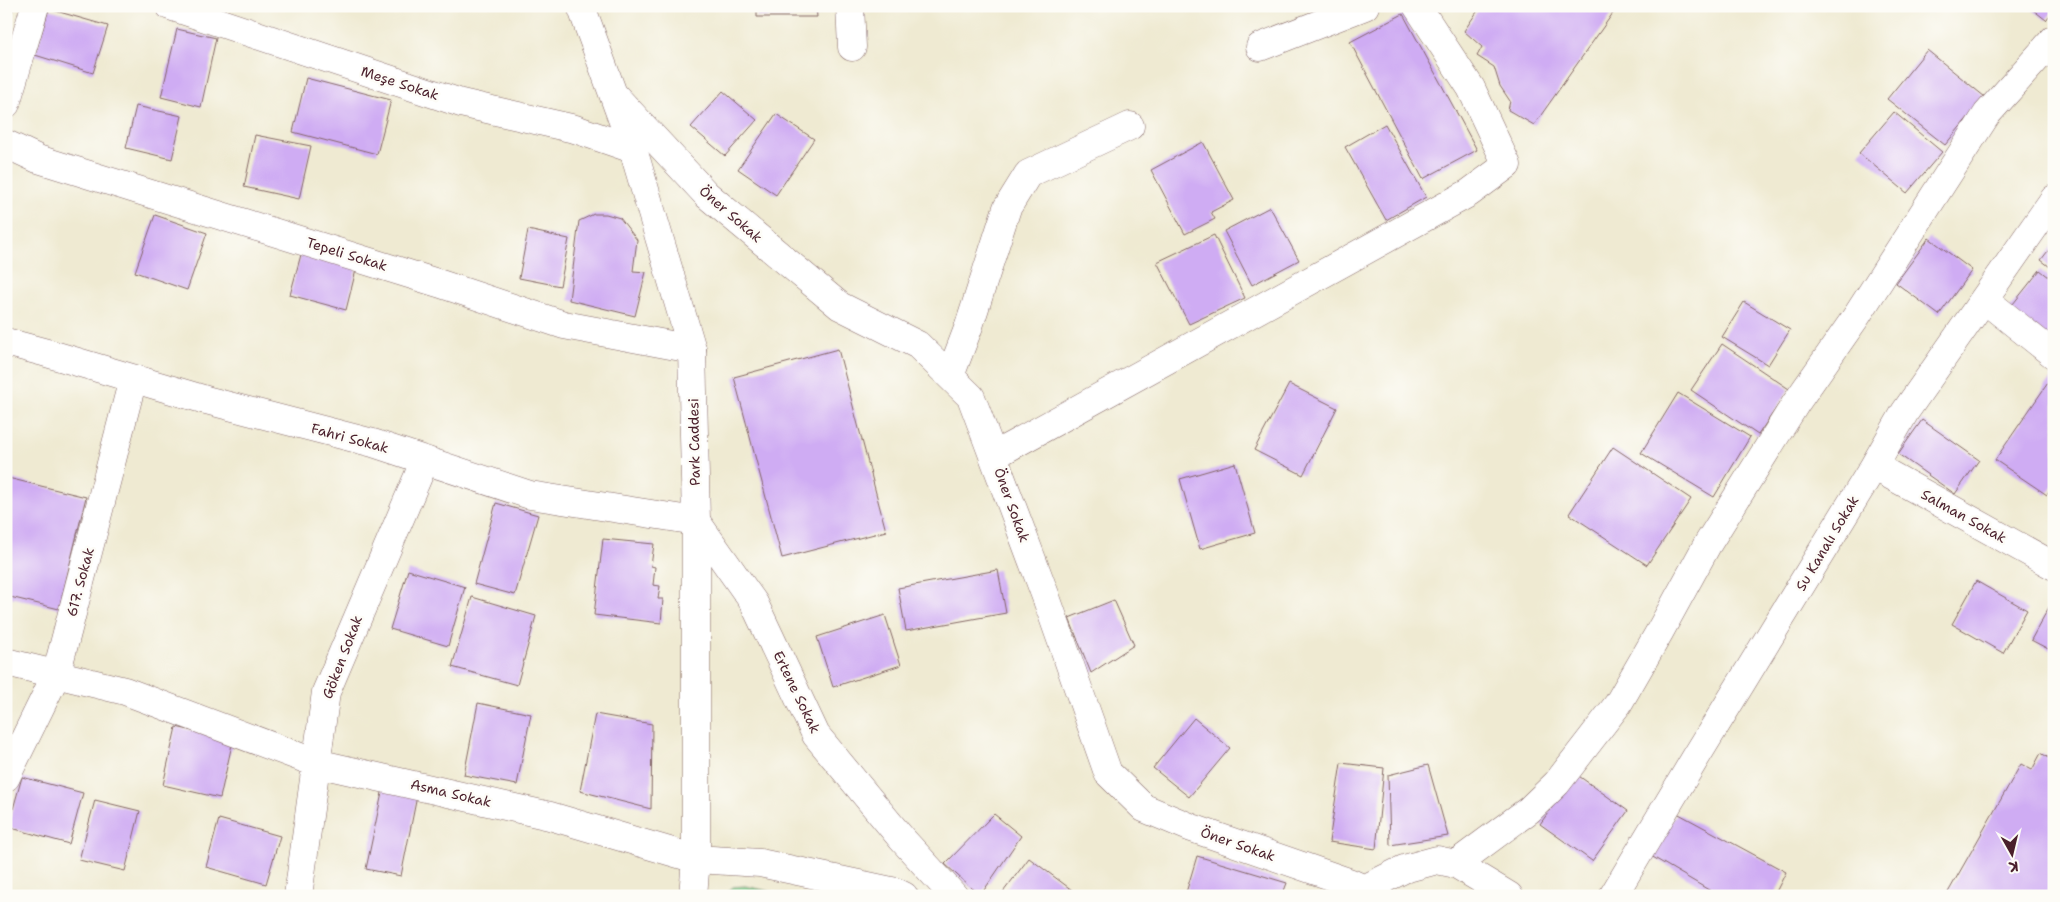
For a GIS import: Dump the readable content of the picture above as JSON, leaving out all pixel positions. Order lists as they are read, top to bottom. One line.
{"streets":{"street":["Meşe Sokak","Öner Sokak","Tepeli Sokak","Fahri Sokak","Park Caddesi","Salman Sokak","Su Kanalı Sokak","617. Sokak","Göken Sokak","Ertene Sokak","Asma Sokak"]},"crossings":[["Meşe Sokak","Park Caddesi"],["Öner Sokak","Park Caddesi"],["Tepeli Sokak","Park Caddesi"],["Fahri Sokak","Park Caddesi"],["Fahri Sokak","617. Sokak"],["Fahri Sokak","Göken Sokak"],["Fahri Sokak","Ertene Sokak"],["Park Caddesi","Ertene Sokak"],["Park Caddesi","Asma Sokak"],["Salman Sokak","Su Kanalı Sokak"],["617. Sokak","Asma Sokak"],["Göken Sokak","Asma Sokak"]],"north":"bottom"}
